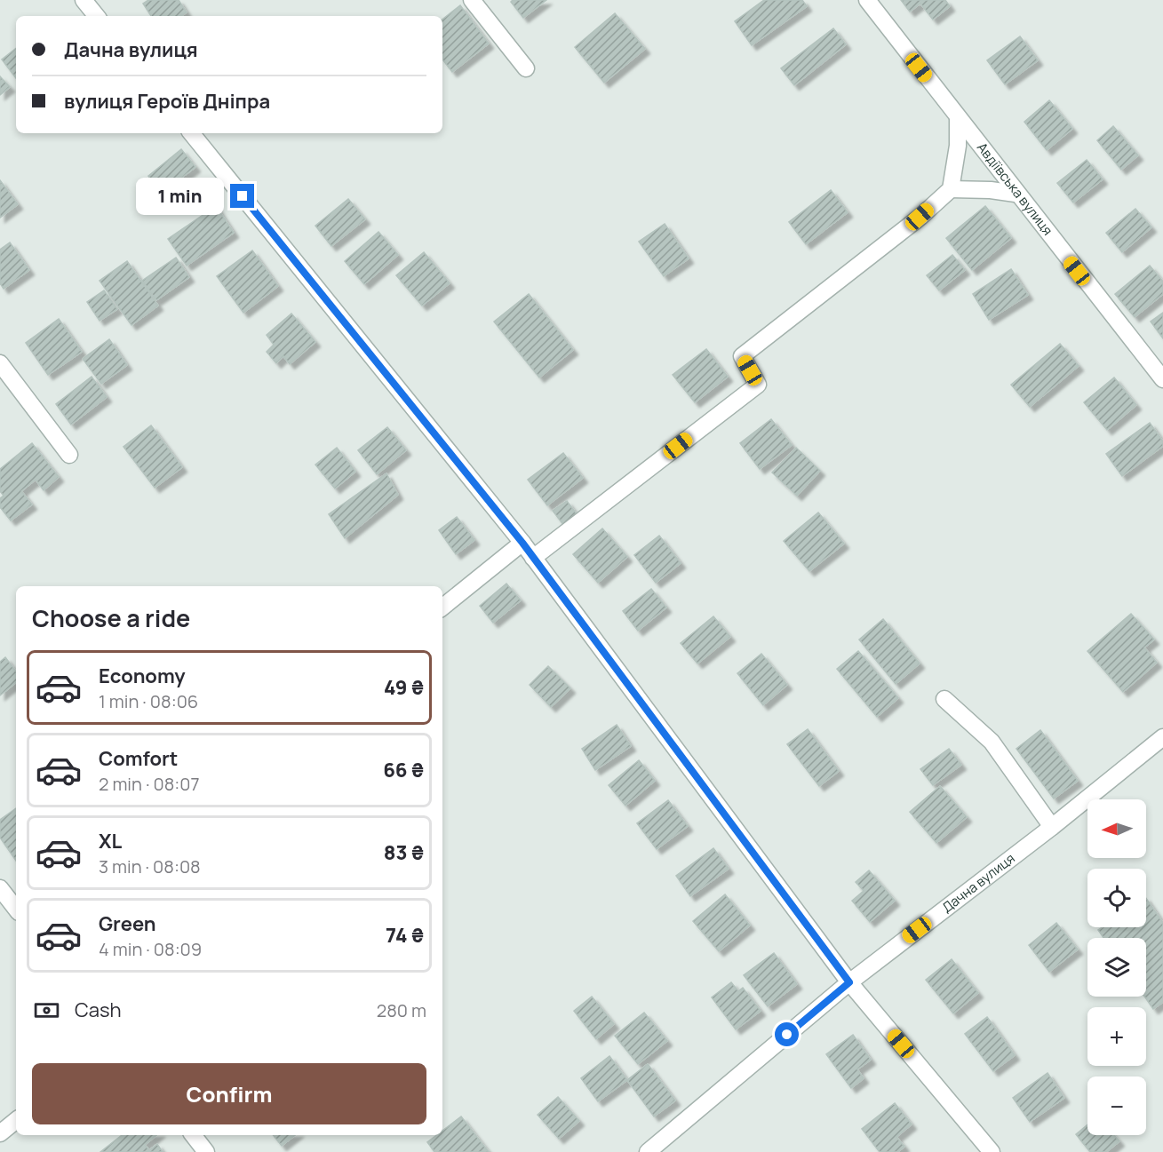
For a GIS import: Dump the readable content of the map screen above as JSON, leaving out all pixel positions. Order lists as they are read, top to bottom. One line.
{"streets":{"street":["Авдіївська вулиця","Дачна вулиця"]},"north":"left","page":{"banner":["Дачна вулиця","вулиця Героїв Дніпра"],"bubble":"1 min","heading":"Choose a ride","list":[{"name":"Economy","note":"1 min · 08:06","value":"49 ₴"},{"name":"Comfort","note":"2 min · 08:07","value":"66 ₴"},{"name":"XL","note":"3 min · 08:08","value":"83 ₴"},{"name":"Green","note":"4 min · 08:09","value":"74 ₴"}],"map_buttons":["+","−"],"pay":["Cash","280 m"],"buttons":"Confirm"}}
